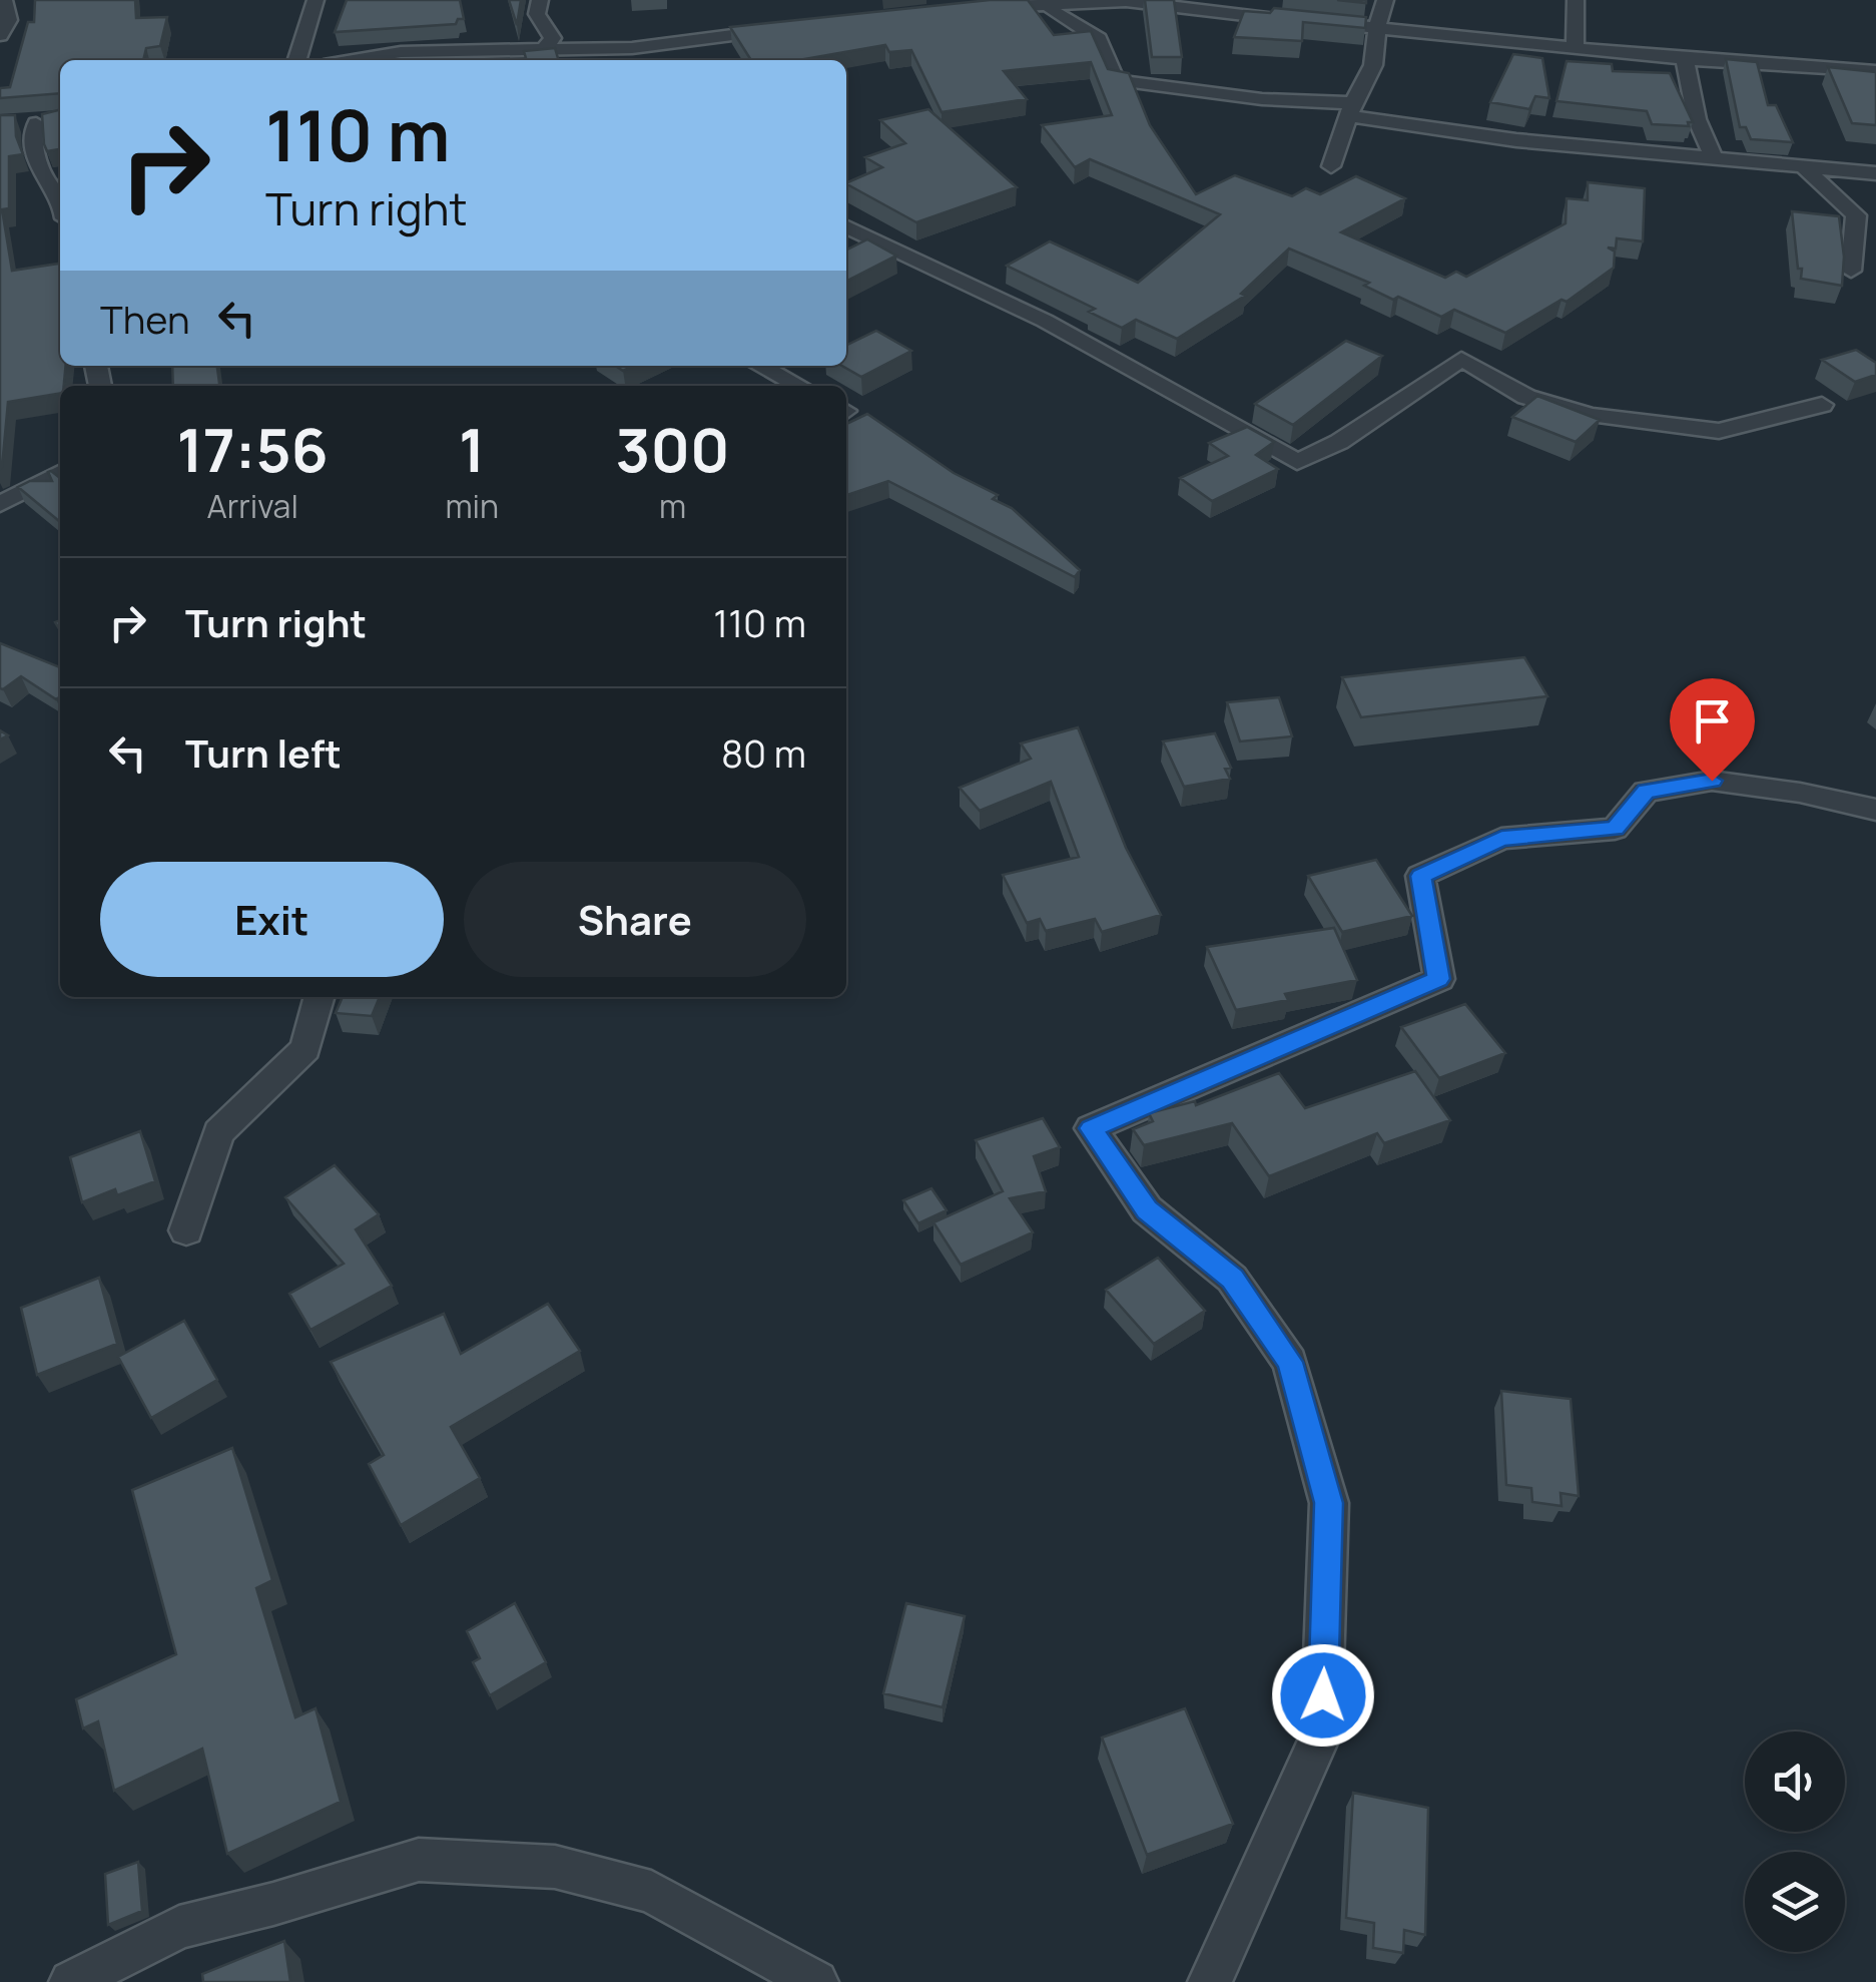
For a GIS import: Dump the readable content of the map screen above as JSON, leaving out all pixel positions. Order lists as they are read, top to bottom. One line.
{"page":{"turn":["110 m","Turn right"],"then":"Then","eta":["17:56","Arrival","1","min","300","m"],"list":[{"name":"Turn right","value":"110 m"},{"name":"Turn left","value":"80 m"}],"buttons":["Exit","Share"]}}
